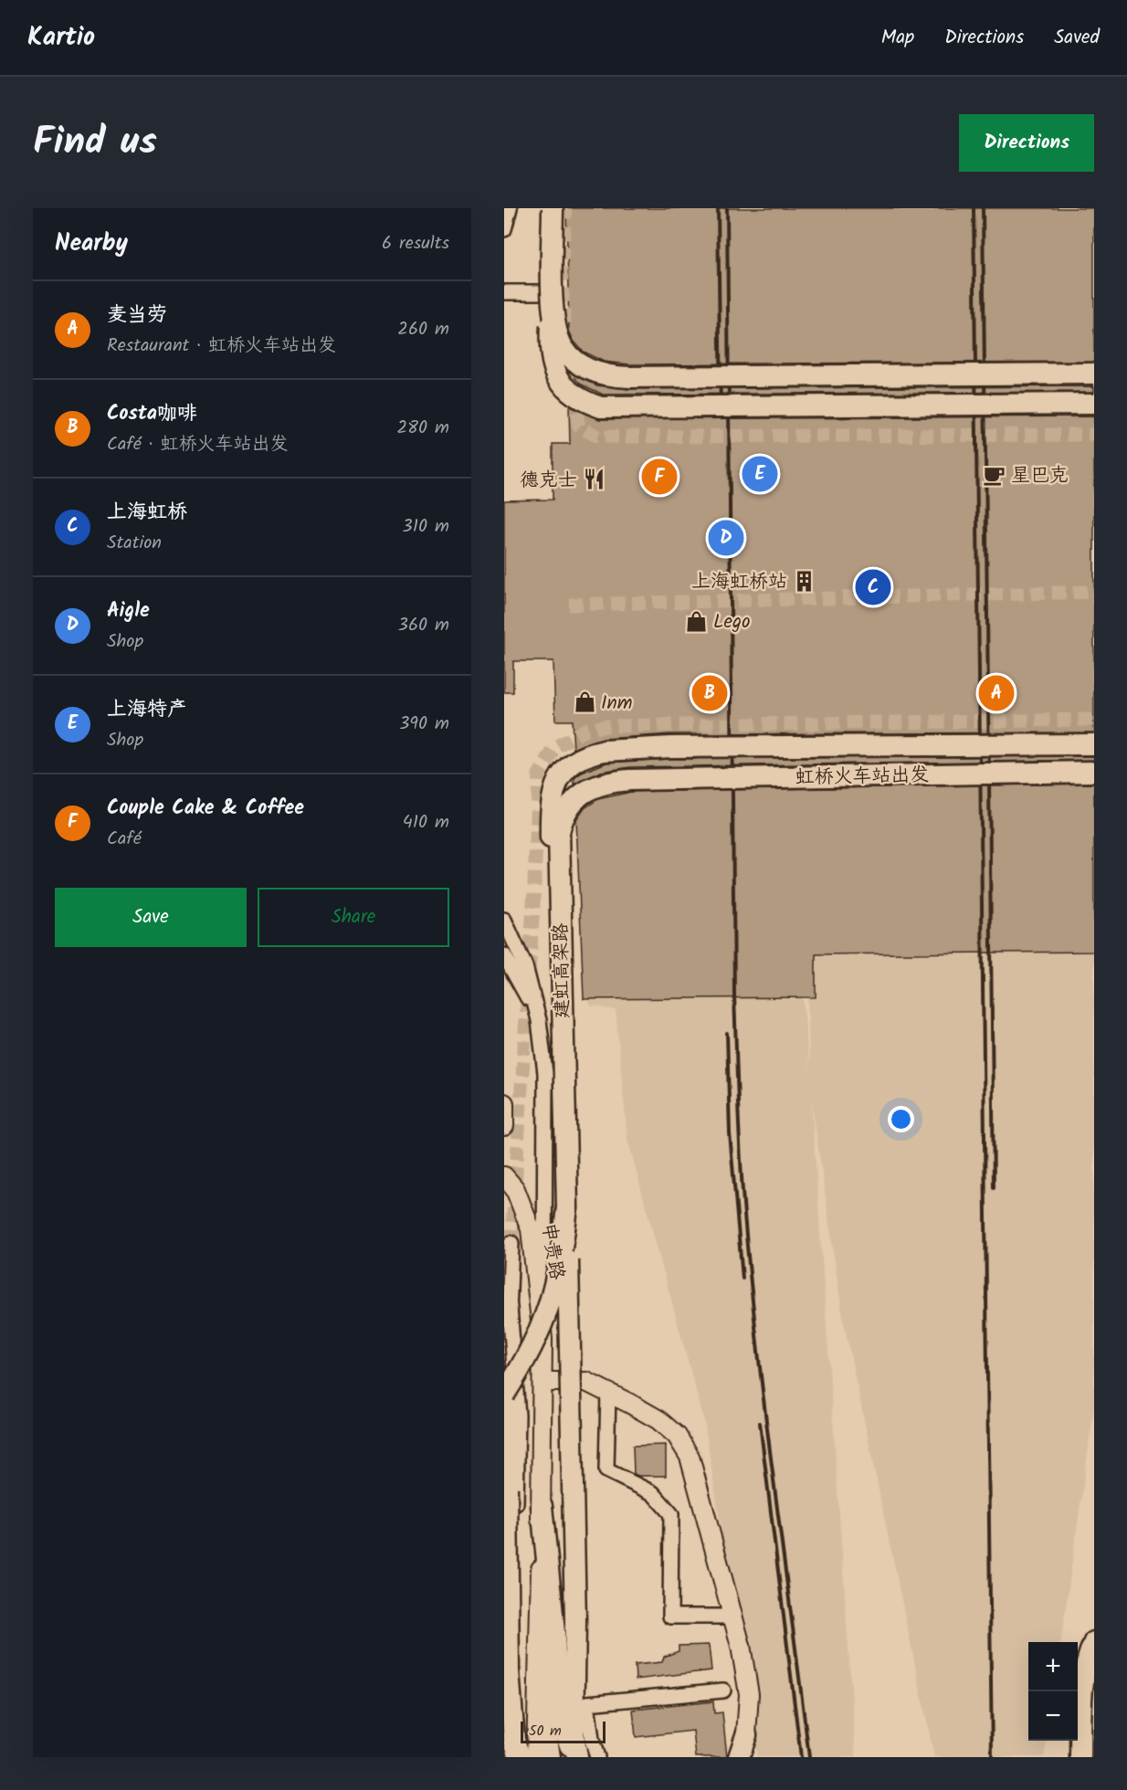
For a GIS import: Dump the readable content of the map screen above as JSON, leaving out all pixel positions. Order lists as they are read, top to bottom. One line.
{"streets":{"highway":["虹桥火车站出发","建虹高架路"],"main road":["申贵路"]},"crossings":[["虹桥火车站出发","建虹高架路"]],"places":{"cafe":["星巴克"],"restaurant":["德克士"],"building":["上海虹桥站"],"shop":["Lego","Inm"]},"scale_bar":"50 m","page":{"header":"Kartio","nav":["Map","Directions","Saved"],"title":"Find us","buttons":["Directions",["Save","Share"]],"heading":["Nearby","6 results"],"list":[{"mark":"A","name":"麦当劳","note":"Restaurant · 虹桥火车站出发","value":"260 m"},{"mark":"B","name":"Costa咖啡","note":"Café · 虹桥火车站出发","value":"280 m"},{"mark":"C","name":"上海虹桥","note":"Station","value":"310 m"},{"mark":"D","name":"Aigle","note":"Shop","value":"360 m"},{"mark":"E","name":"上海特产","note":"Shop","value":"390 m"},{"mark":"F","name":"Couple Cake & Coffee","note":"Café","value":"410 m"}],"pins":["E","F","D","C","A","B"],"map_buttons":["+","−"],"scale":"50 m"}}
